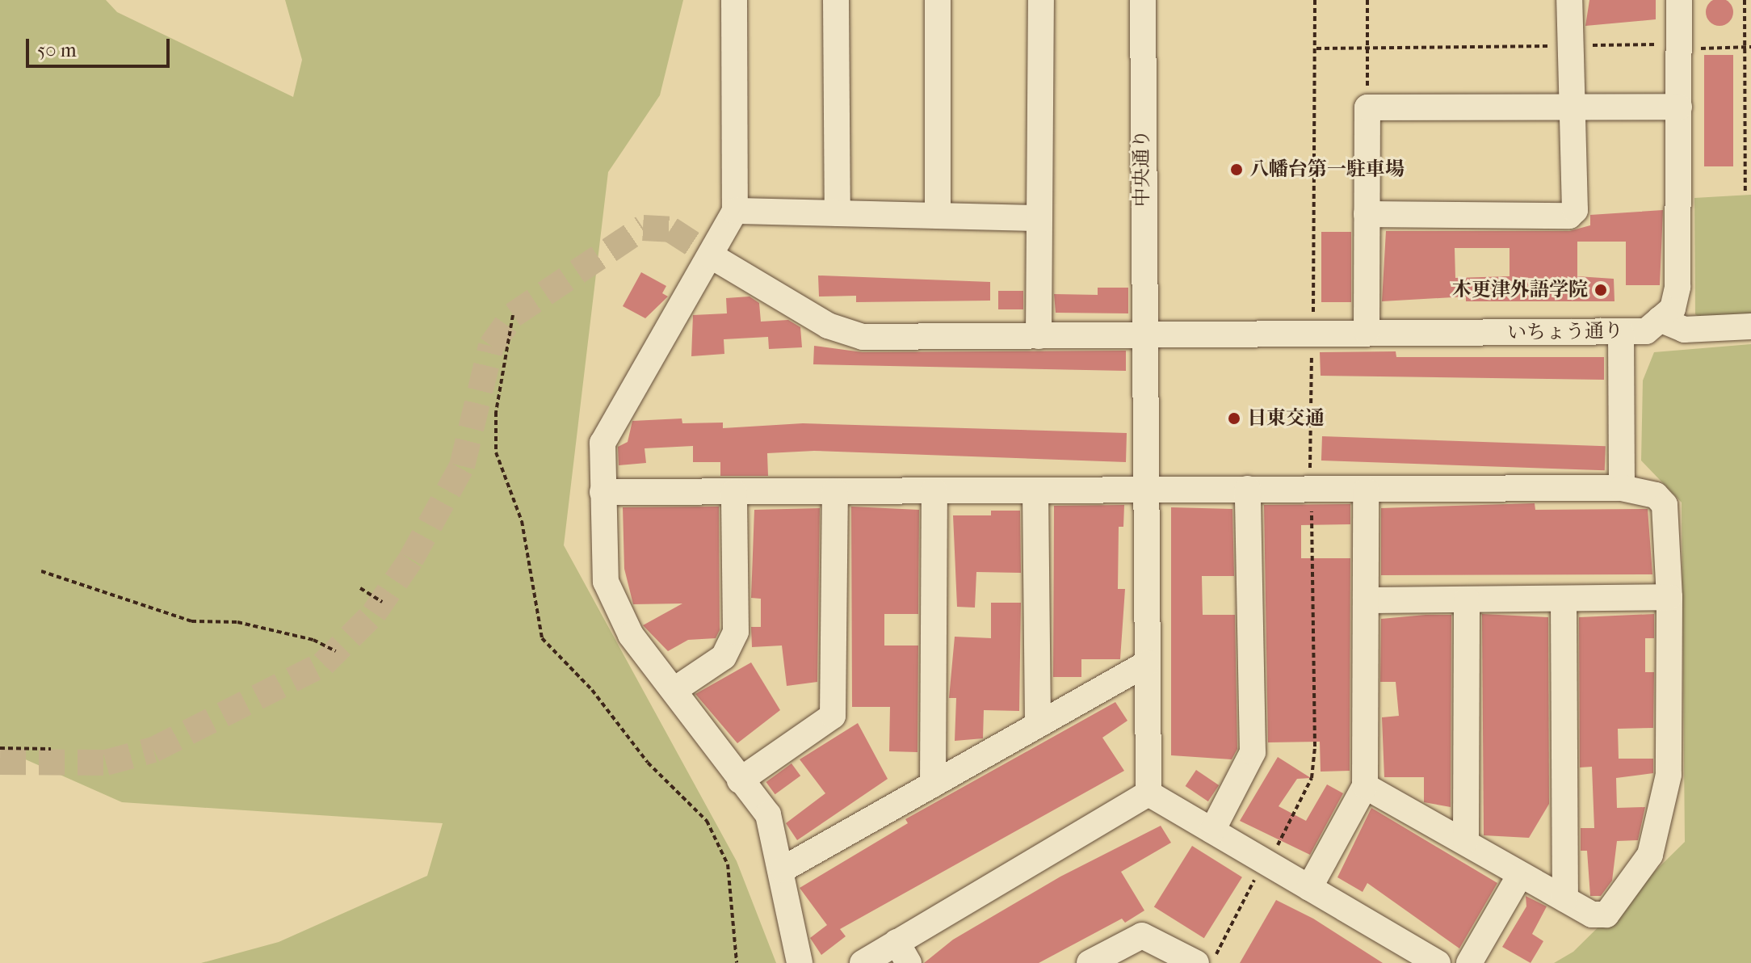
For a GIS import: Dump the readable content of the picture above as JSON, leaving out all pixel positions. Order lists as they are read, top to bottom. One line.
{"streets":{"street":["中央通り","いちょう通り"]},"crossings":[["中央通り","いちょう通り"]],"places":["八幡台第一駐車場","木更津外語学院","日東交通"],"scale_bar":"50 m"}
